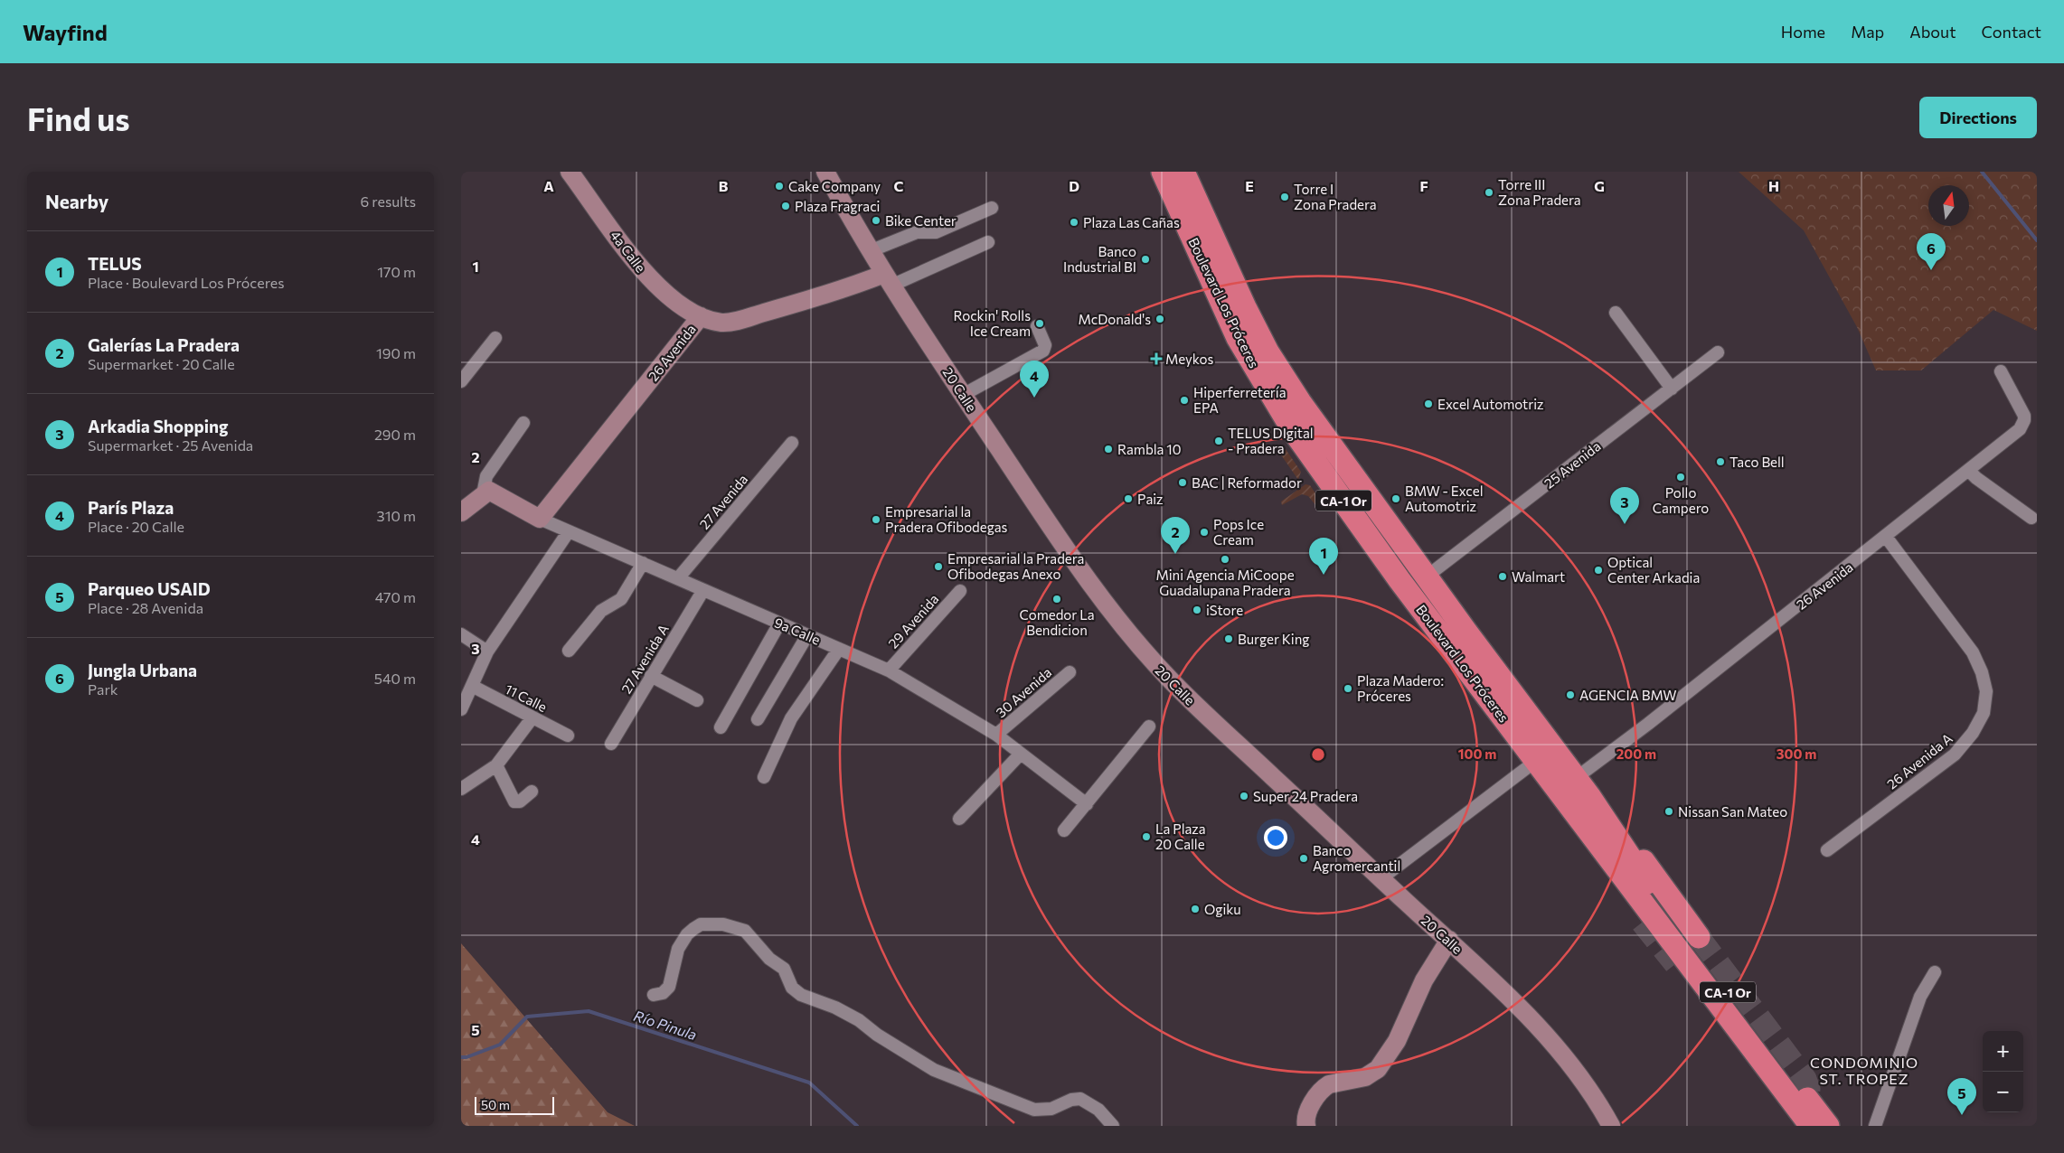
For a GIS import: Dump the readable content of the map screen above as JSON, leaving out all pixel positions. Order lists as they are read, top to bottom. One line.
{"streets":{"highway":["Boulevard Los Próceres","CA-1 Or"],"main road":["4a Calle","26 Avenida","20 Calle","9a Calle"],"street":["25 Avenida","27 Avenida","29 Avenida","27 Avenida A","30 Avenida","11 Calle","26 Avenida A"]},"crossings":[["4a Calle","26 Avenida"],["Boulevard Los Próceres","26 Avenida"],["Boulevard Los Próceres","25 Avenida"],["26 Avenida","20 Calle"],["26 Avenida","9a Calle"],["26 Avenida","26 Avenida A"],["27 Avenida","9a Calle"],["29 Avenida","9a Calle"],["9a Calle","27 Avenida A"],["9a Calle","30 Avenida"]],"districts":["CONDOMINIO ST. TROPEZ"],"water":["Río Pinula"],"places":{"other":["Cake Company","Torre III Zona Pradera","Torre I Zona Pradera","Plaza Fragraci","Bike Center","Plaza Las Cañas","Banco Industrial BI","McDonald's","Rockin' Rolls Ice Cream","Hiperferretería EPA","Excel Automotriz","TELUS DIgital - Pradera","Rambla 10","Taco Bell","Pollo Campero","BAC | Reformador","Paiz","BMW - Excel Automotriz","Empresarial la Pradera Ofibodegas","Pops Ice Cream","Mini Agencia MiCoope Guadalupana Pradera","Empresarial la Pradera Ofibodegas Anexo","Optical Center Arkadia","Walmart","Comedor La Bendicion","iStore","Burger King","Plaza Madero: Próceres","AGENCIA BMW","Super 24 Pradera","Nissan San Mateo","La Plaza 20 Calle","Banco Agromercantil","Ogiku"],"health":["Meykos"]},"scale_bar":"50 m","north":"top","page":{"header":"Wayfind","nav":["Home","Map","About","Contact"],"buttons":"Directions","title":"Find us","heading":["Nearby","6 results"],"list":[{"mark":"1","name":"TELUS","note":"Place · Boulevard Los Próceres","value":"170 m"},{"mark":"2","name":"Galerías La Pradera","note":"Supermarket · 20 Calle","value":"190 m"},{"mark":"3","name":"Arkadia Shopping","note":"Supermarket · 25 Avenida","value":"290 m"},{"mark":"4","name":"París Plaza","note":"Place · 20 Calle","value":"310 m"},{"mark":"5","name":"Parqueo USAID","note":"Place · 28 Avenida","value":"470 m"},{"mark":"6","name":"Jungla Urbana","note":"Park","value":"540 m"}],"pins":["6","4","3","2","1","5"],"map_buttons":["+","−"],"scale":"50 m"},"grid":{"columns":["A","B","C","D","E","F","G","H"],"rows":["1","2","3","4","5"]},"rings":["100 m","200 m","300 m"]}
